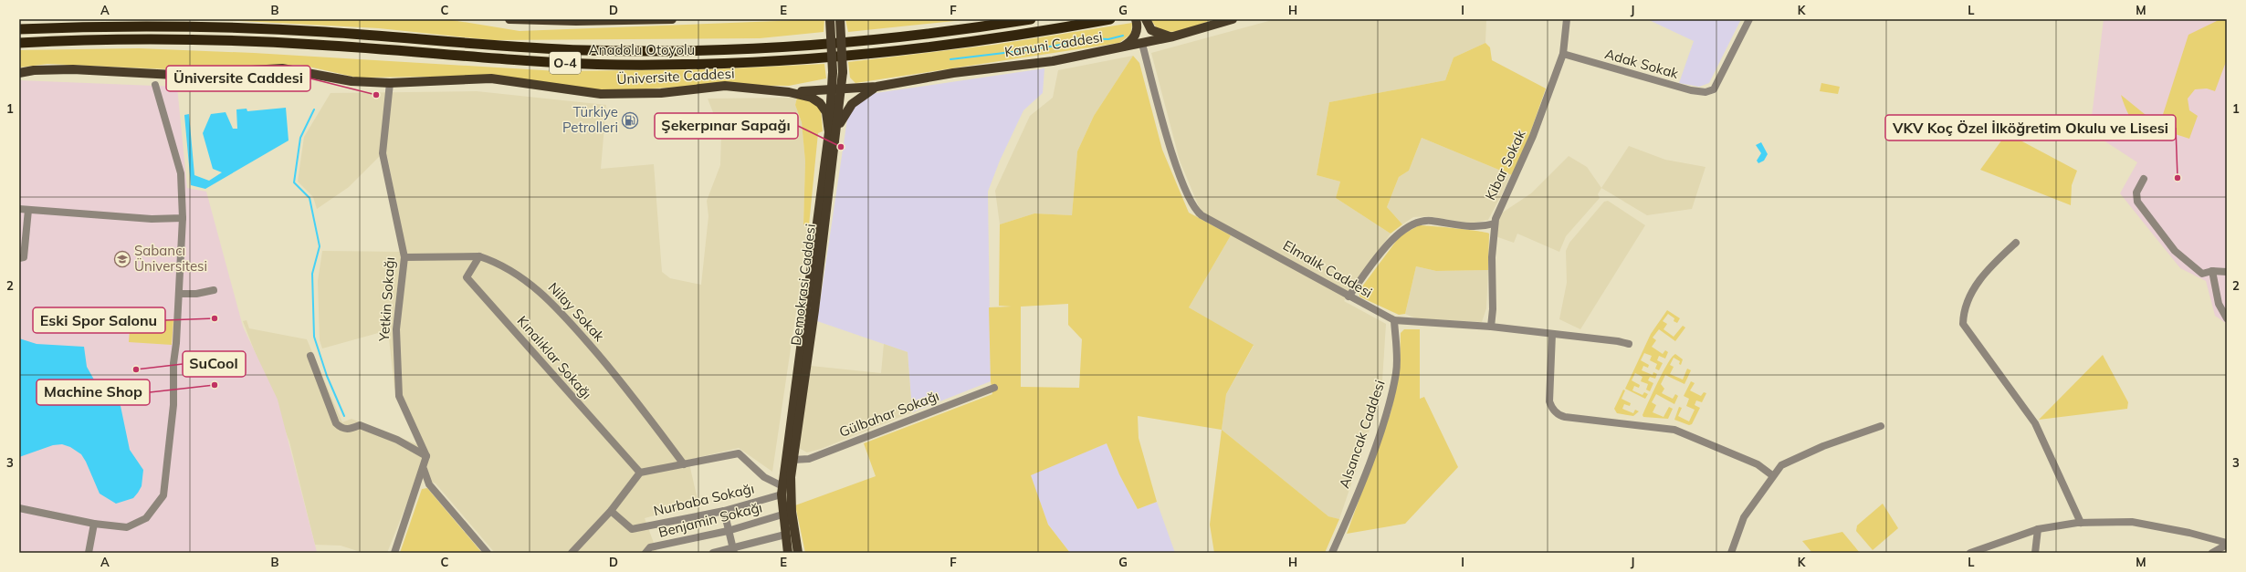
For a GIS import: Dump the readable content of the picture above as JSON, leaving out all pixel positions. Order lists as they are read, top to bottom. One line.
{"streets":{"highway":["Anadolu Otoyolu","O-4"],"main road":["Kanuni Caddesi","Üniversite Caddesi","Demokrasi Caddesi"],"street":["Adak Sokak","Kibar Sokak","Elmalık Caddesi","Yetkin Sokağı","Nilay Sokak","Kınalıklar Sokağı","Gülbahar Sokağı","Alsancak Caddesi","Nurbaba Sokağı","Benjamin Sokağı"]},"crossings":[["Kanuni Caddesi","Üniversite Caddesi"],["Kanuni Caddesi","Elmalık Caddesi"],["Kanuni Caddesi","Demokrasi Caddesi"],["Adak Sokak","Kibar Sokak"],["Üniversite Caddesi","Yetkin Sokağı"],["Kibar Sokak","Elmalık Caddesi"],["Elmalık Caddesi","Alsancak Caddesi"],["Demokrasi Caddesi","Gülbahar Sokağı"],["Demokrasi Caddesi","Nurbaba Sokağı"],["Demokrasi Caddesi","Benjamin Sokağı"],["Yetkin Sokağı","Nilay Sokak"],["Nilay Sokak","Kınalıklar Sokağı"]],"places":{"other":["Üniversite Caddesi","Şekerpınar Sapağı","VKV Koç Özel İlköğretim Okulu ve Lisesi","Eski Spor Salonu","SuCool","Machine Shop"],"fuel station":["Türkiye Petrolleri"],"school or university":["Sabancı Üniversitesi"]},"grid":{"columns":["A","B","C","D","E","F","G","H","I","J","K","L","M"],"rows":["1","2","3"]}}
